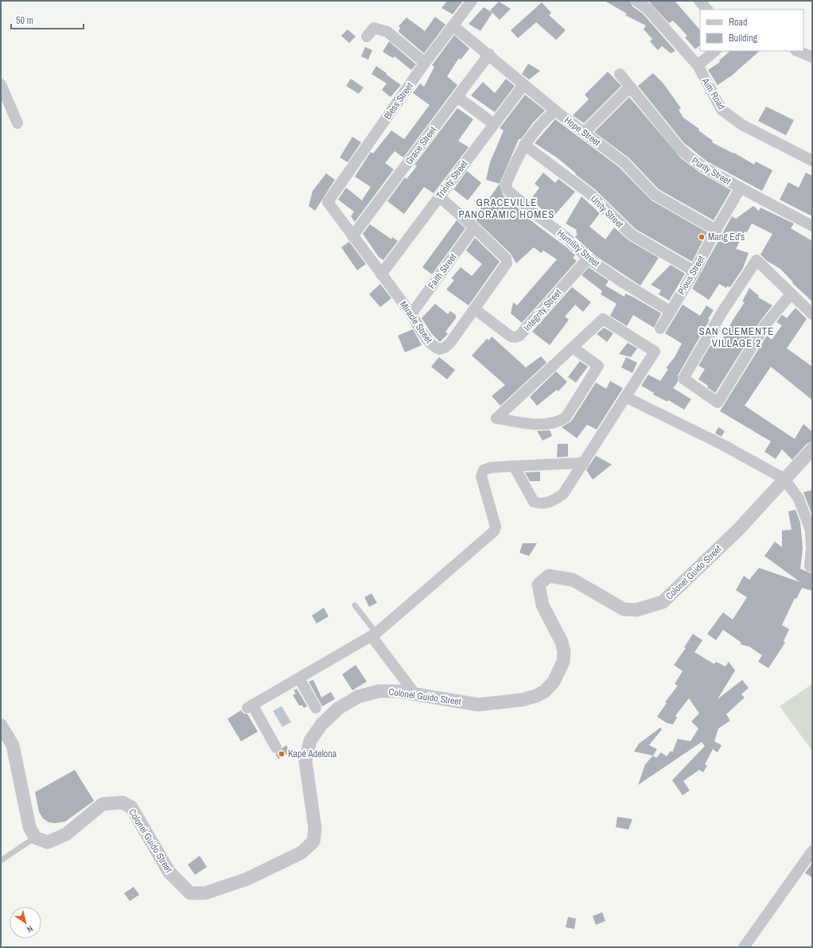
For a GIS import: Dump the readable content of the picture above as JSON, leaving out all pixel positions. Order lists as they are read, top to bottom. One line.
{"streets":{"street":["Aim Road","Bless Street","Hope Street","Grace Street","Purity Street","Trinity Street","Unity Street","Humility Street","Faith Street","Pious Street","Integrity Street","Miracle Street","Colonel Guido Street"]},"crossings":[["Bless Street","Hope Street"],["Bless Street","Miracle Street"],["Hope Street","Grace Street"],["Hope Street","Trinity Street"],["Hope Street","Humility Street"],["Hope Street","Pious Street"],["Grace Street","Miracle Street"],["Purity Street","Pious Street"],["Trinity Street","Miracle Street"],["Unity Street","Humility Street"],["Unity Street","Pious Street"],["Humility Street","Pious Street"],["Humility Street","Integrity Street"],["Faith Street","Miracle Street"],["Integrity Street","Miracle Street"]],"districts":["GRACEVILLE PANORAMIC HOMES","SAN CLEMENTE VILLAGE 2"],"places":["Mang Ed's","Kapé Adelona"],"legend":["Road","Building"],"scale_bar":"50 m","north":"bottom right"}
